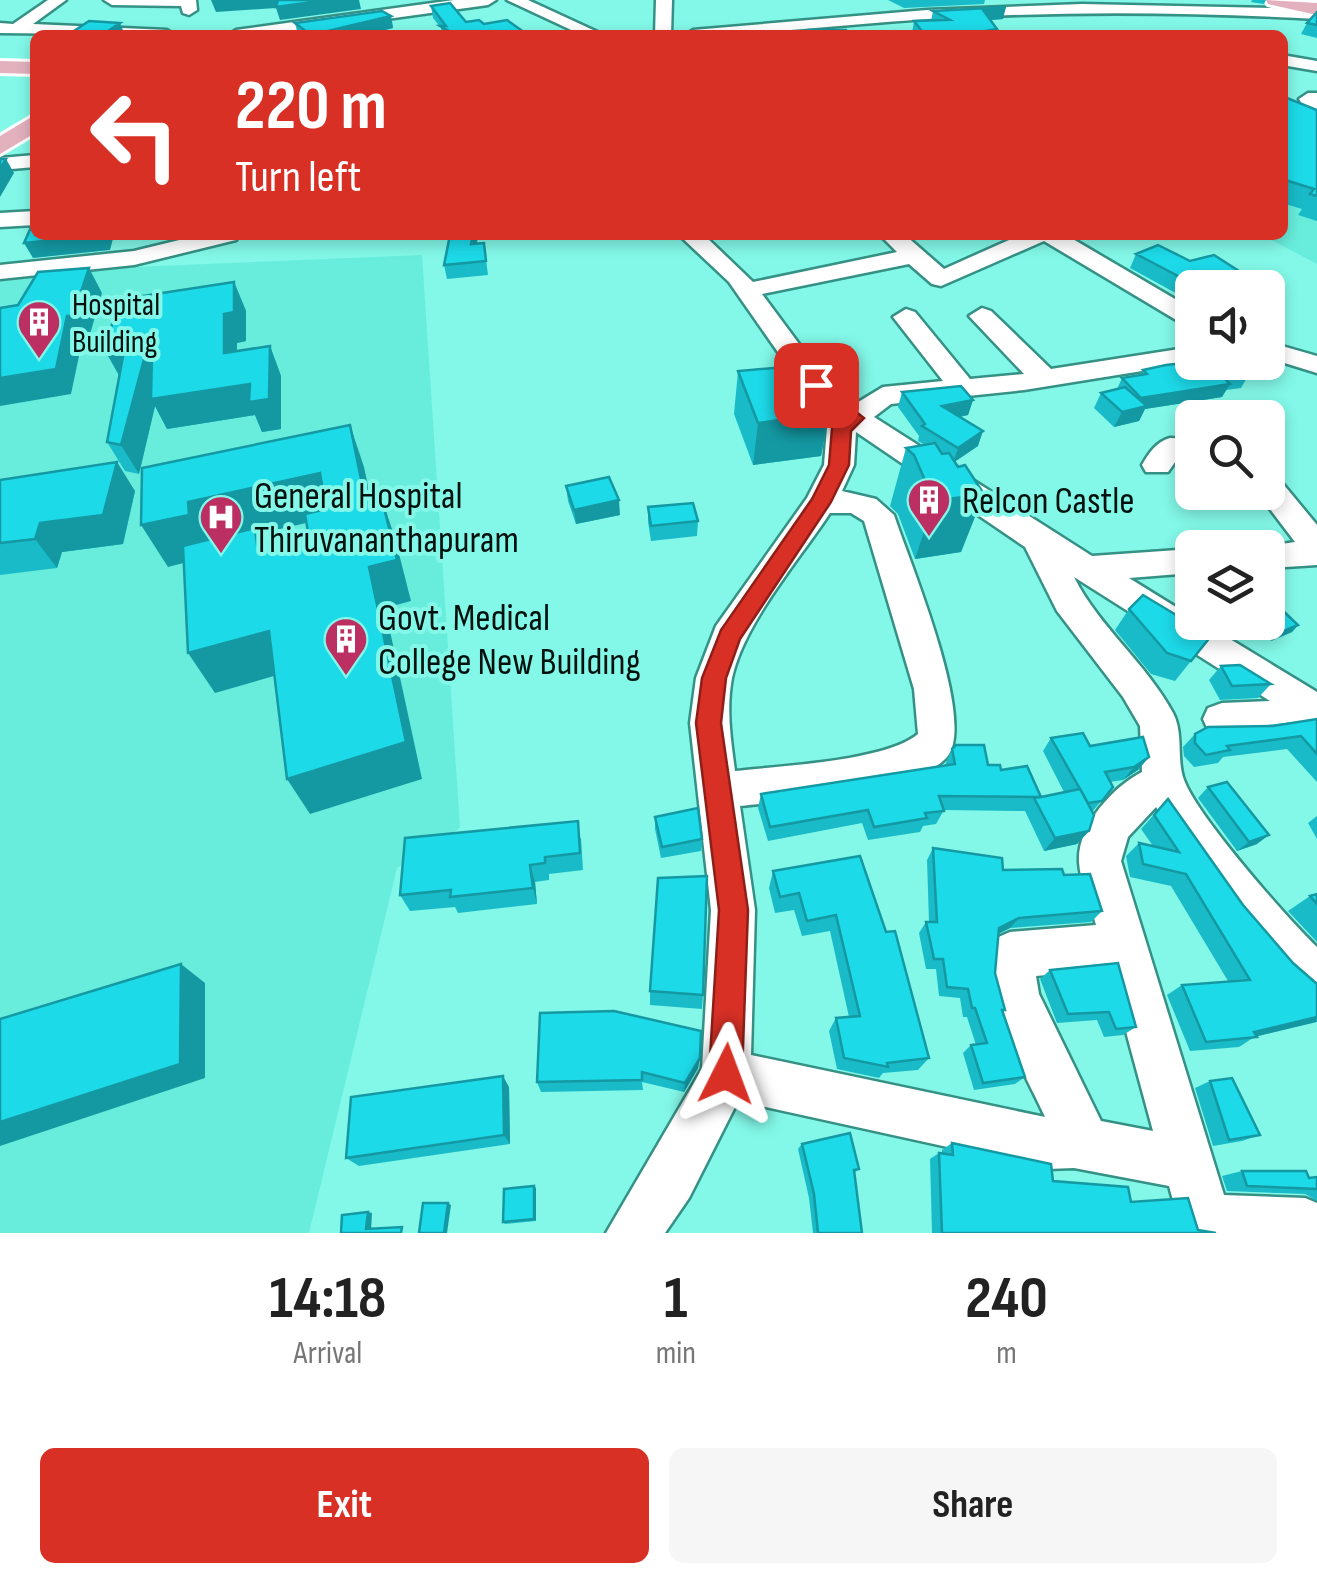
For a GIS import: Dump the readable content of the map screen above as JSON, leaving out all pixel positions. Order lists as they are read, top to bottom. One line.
{"places":{"building":["Hospital Building","Relcon Castle","Govt. Medical College New Building"],"hospital":["General Hospital Thiruvananthapuram"]},"page":{"turn":["220 m","Turn left"],"eta":["14:18","Arrival","1","min","240","m"],"buttons":["Exit","Share"]}}
